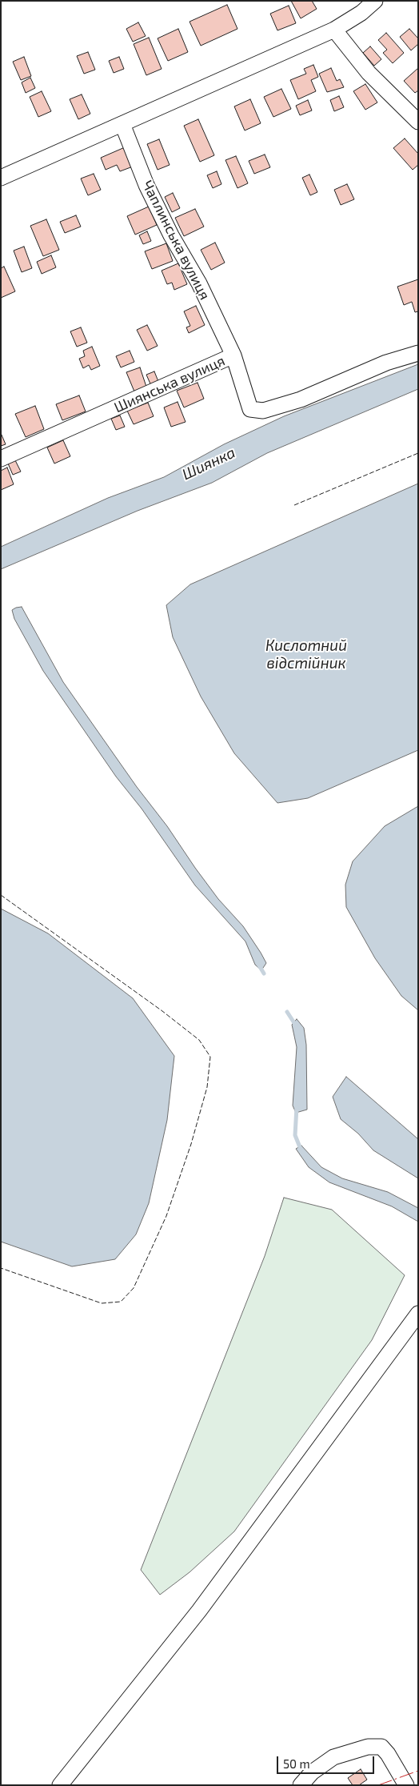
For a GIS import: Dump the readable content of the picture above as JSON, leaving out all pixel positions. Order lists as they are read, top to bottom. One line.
{"streets":{"street":["Чаплинська вулиця","Шиянська вулиця"]},"crossings":[["Чаплинська вулиця","Шиянська вулиця"]],"water":["Шиянка","Кислотний відстійник"],"scale_bar":"50 m"}
